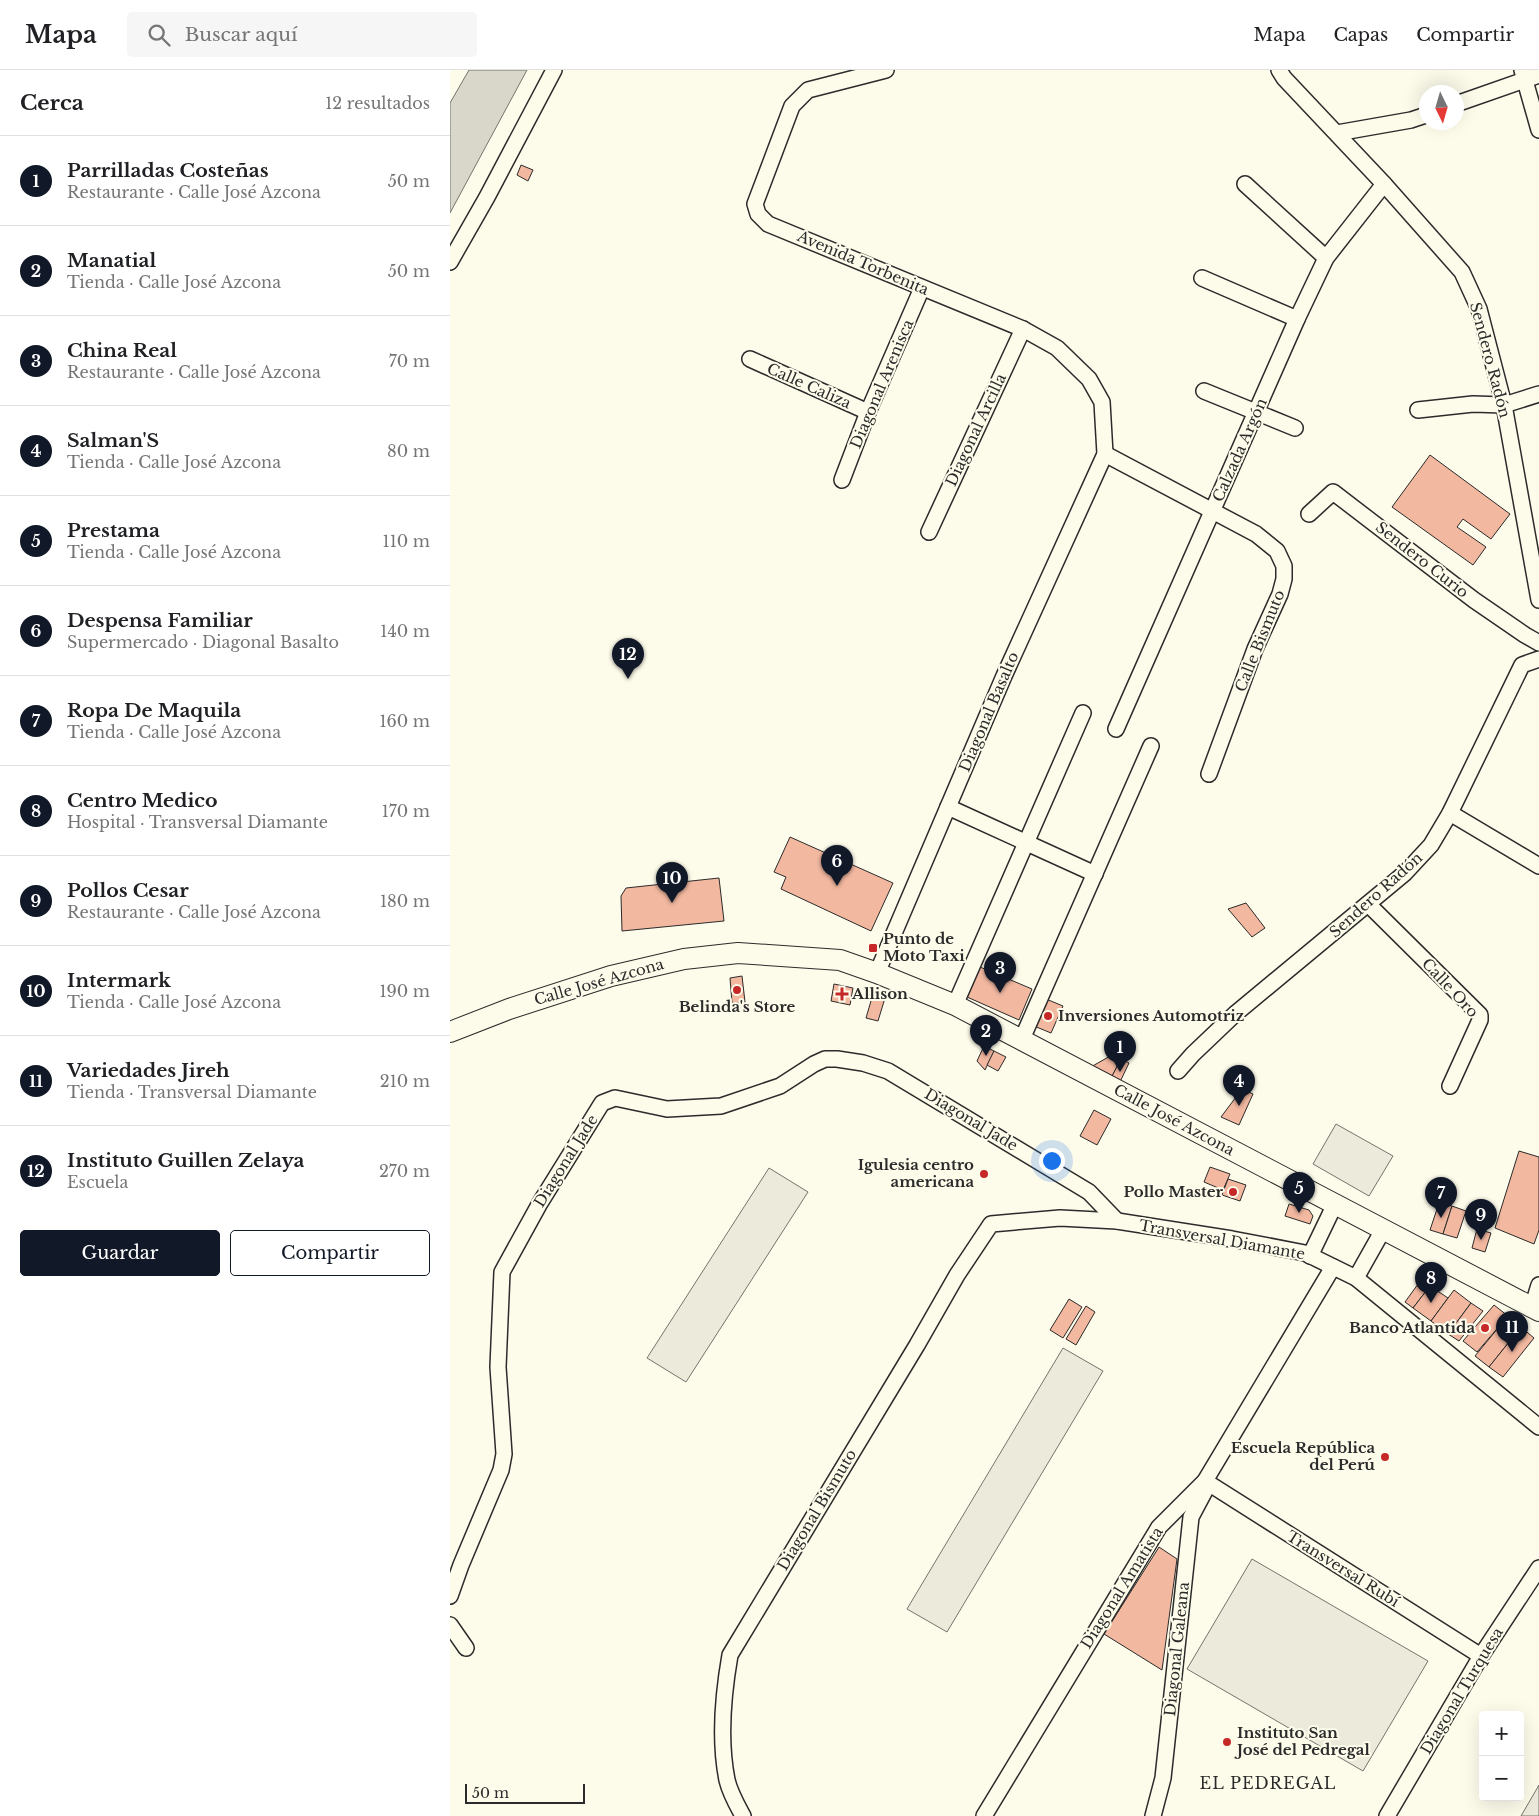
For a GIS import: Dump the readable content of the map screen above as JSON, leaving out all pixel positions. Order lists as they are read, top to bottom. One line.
{"streets":{"main road":["Calle José Azcona"],"street":["Avenida Torbenita","Sendero Radón","Diagonal Arenisca","Calle Caliza","Diagonal Arcilla","Calzada Argón","Sendero Curio","Calle Bismuto","Diagonal Basalto","Calle Oro","Diagonal Jade","Transversal Diamante","Diagonal Bismuto","Transversal Rubí","Diagonal Amatista","Diagonal Galeana","Diagonal Turquesa"]},"crossings":[["Avenida Torbenita","Diagonal Arenisca"],["Avenida Torbenita","Diagonal Arcilla"],["Avenida Torbenita","Calle Bismuto"],["Avenida Torbenita","Diagonal Basalto"],["Sendero Radón","Calzada Argón"],["Sendero Radón","Calle Oro"],["Diagonal Arenisca","Calle Caliza"],["Calzada Argón","Calle Bismuto"],["Calle Bismuto","Diagonal Basalto"],["Diagonal Basalto","Calle José Azcona"],["Diagonal Jade","Transversal Diamante"],["Transversal Diamante","Diagonal Bismuto"],["Transversal Diamante","Diagonal Amatista"],["Transversal Rubí","Diagonal Amatista"],["Transversal Rubí","Diagonal Galeana"],["Transversal Rubí","Diagonal Turquesa"],["Diagonal Amatista","Diagonal Galeana"]],"districts":["EL PEDREGAL"],"places":{"transit":["Punto de Moto Taxi"],"other":["Belinda's Store","Inversiones Automotriz","Igulesia centro americana","Pollo Master","Banco Atlantida","Escuela República del Perú","Instituto San José del Pedregal"],"health":["Allison"]},"scale_bar":"50 m","north":"bottom","page":{"header":"Mapa","search":"Buscar aquí","nav":["Mapa","Capas","Compartir"],"heading":["Cerca","12 resultados"],"list":[{"mark":"1","name":"Parrilladas Costeñas","note":"Restaurante · Calle José Azcona","value":"50 m"},{"mark":"2","name":"Manatial","note":"Tienda · Calle José Azcona","value":"50 m"},{"mark":"3","name":"China Real","note":"Restaurante · Calle José Azcona","value":"70 m"},{"mark":"4","name":"Salman'S","note":"Tienda · Calle José Azcona","value":"80 m"},{"mark":"5","name":"Prestama","note":"Tienda · Calle José Azcona","value":"110 m"},{"mark":"6","name":"Despensa Familiar","note":"Supermercado · Diagonal Basalto","value":"140 m"},{"mark":"7","name":"Ropa De Maquila","note":"Tienda · Calle José Azcona","value":"160 m"},{"mark":"8","name":"Centro Medico","note":"Hospital · Transversal Diamante","value":"170 m"},{"mark":"9","name":"Pollos Cesar","note":"Restaurante · Calle José Azcona","value":"180 m"},{"mark":"10","name":"Intermark","note":"Tienda · Calle José Azcona","value":"190 m"},{"mark":"11","name":"Variedades Jireh","note":"Tienda · Transversal Diamante","value":"210 m"},{"mark":"12","name":"Instituto Guillen Zelaya","note":"Escuela","value":"270 m"}],"pins":["12","6","10","3","2","1","4","5","7","9","8","11"],"buttons":["Guardar","Compartir"],"map_buttons":["+","−"],"scale":"50 m"}}
